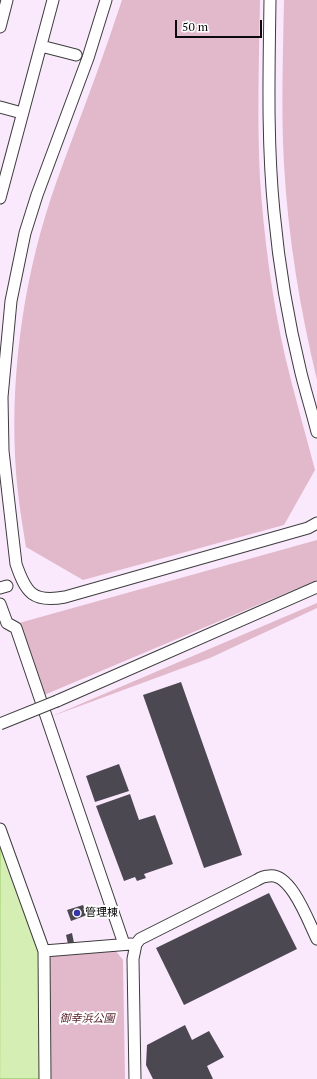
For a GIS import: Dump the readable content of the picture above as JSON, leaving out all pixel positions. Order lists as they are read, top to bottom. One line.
{"parks":["御幸浜公園"],"places":["管理棟"],"scale_bar":"50 m"}
